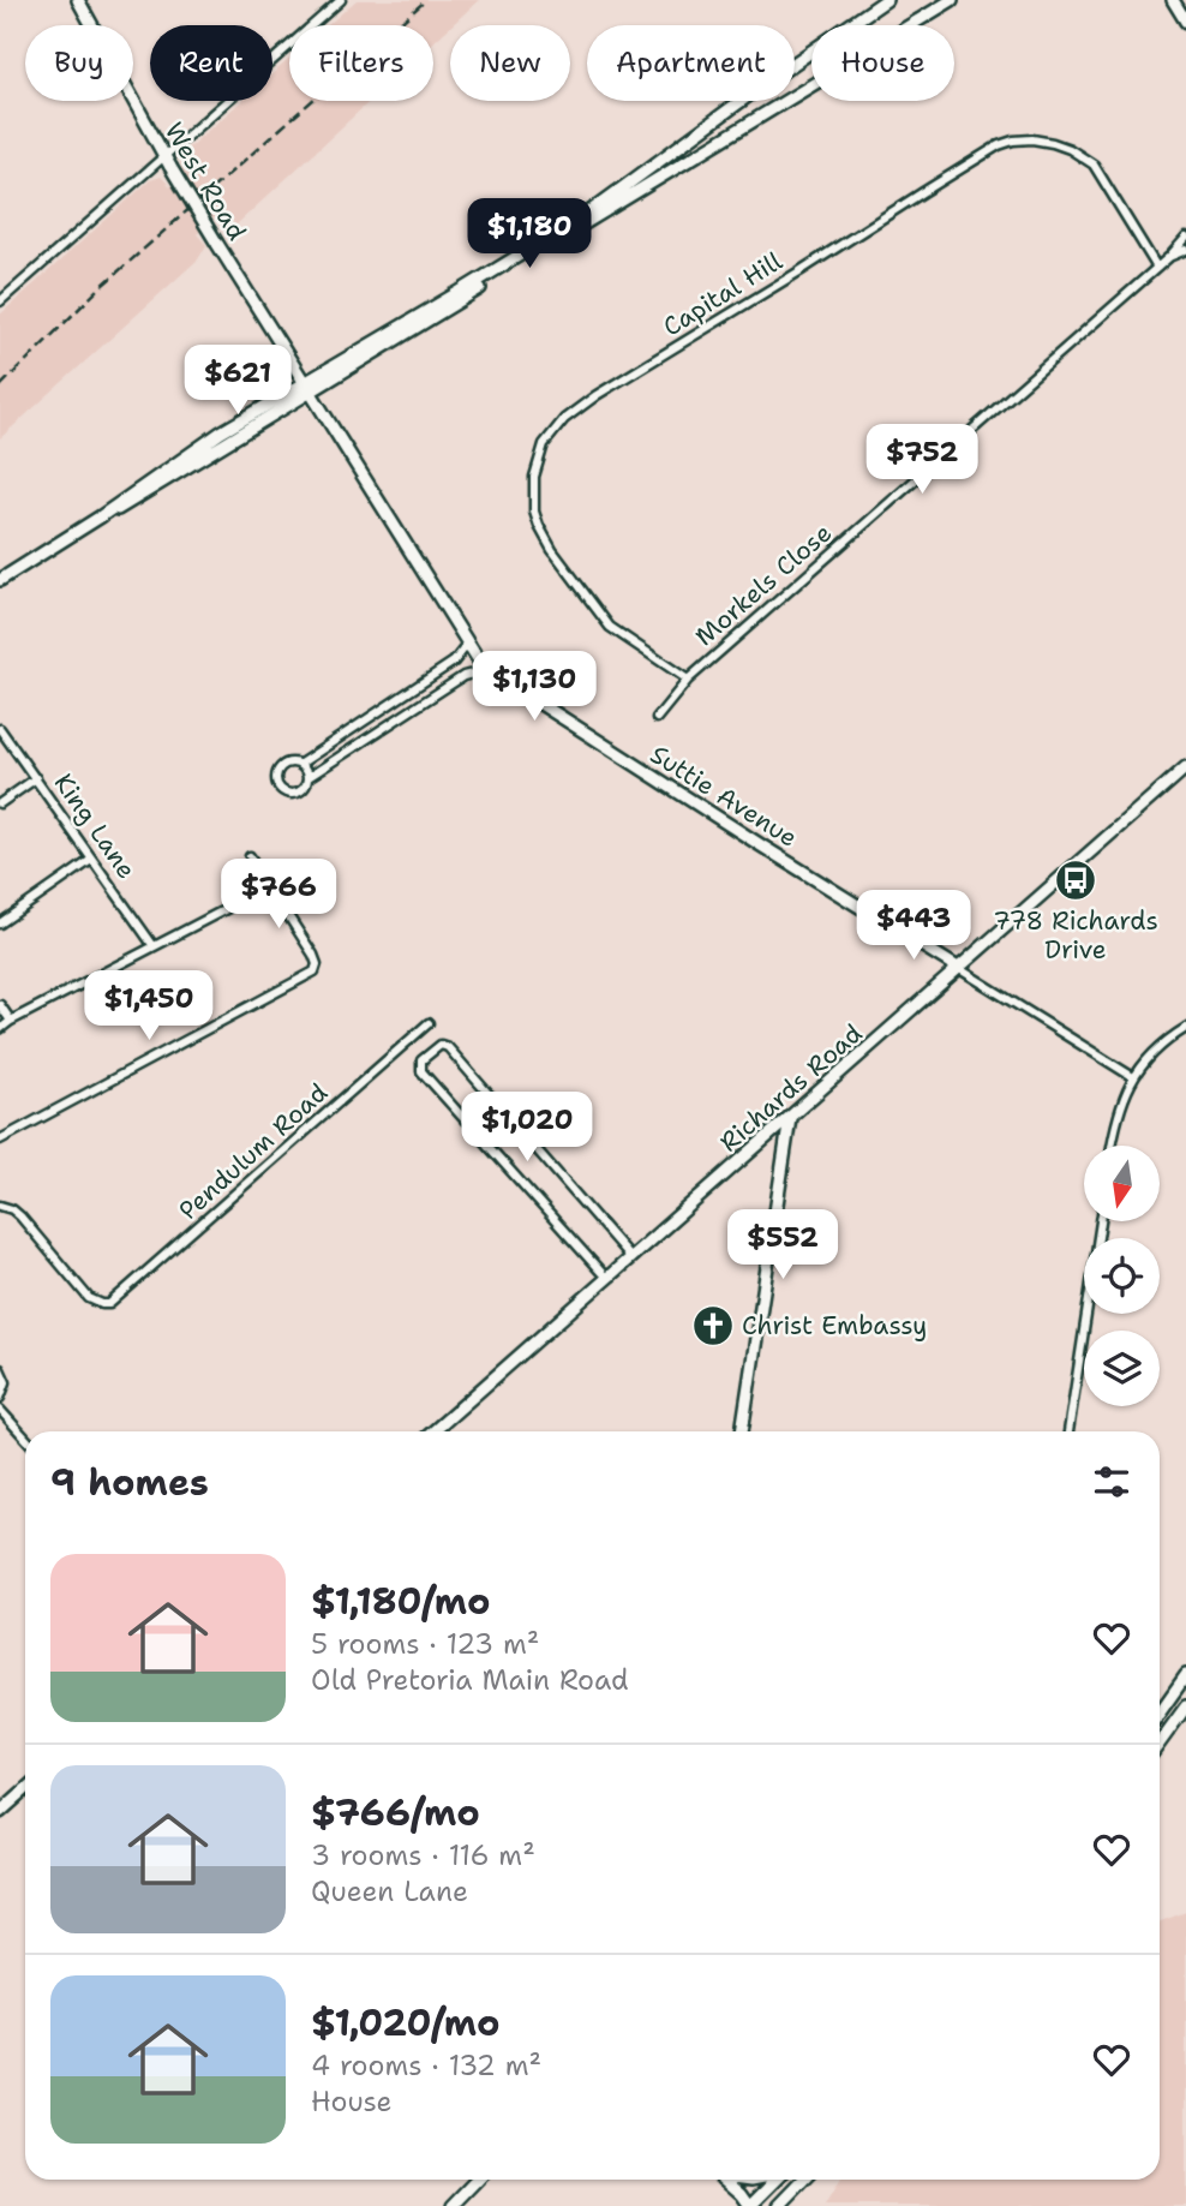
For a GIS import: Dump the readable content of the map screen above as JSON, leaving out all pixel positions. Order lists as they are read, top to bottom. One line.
{"streets":{"street":["West Road","Capital Hill","Morkels Close","Suttie Avenue","King Lane","Richards Road","Pendulum Road"]},"crossings":[["West Road","Suttie Avenue"],["Capital Hill","Morkels Close"],["Suttie Avenue","Richards Road"]],"places":{"bus stop":["778 Richards Drive"],"church":["Christ Embassy"]},"north":"bottom","page":{"chip":["Buy","Rent","Filters","New","Apartment","House"],"price":["$1,180","$621","$752","$1,130","$766","$443","$1,450","$1,020","$552"],"heading":"9 homes","list":[{"name":"$1,180/mo","note":"5 rooms · 123 m² · Old Pretoria Main Road"},{"name":"$766/mo","note":"3 rooms · 116 m² · Queen Lane"},{"name":"$1,020/mo","note":"4 rooms · 132 m² · House"}]}}
